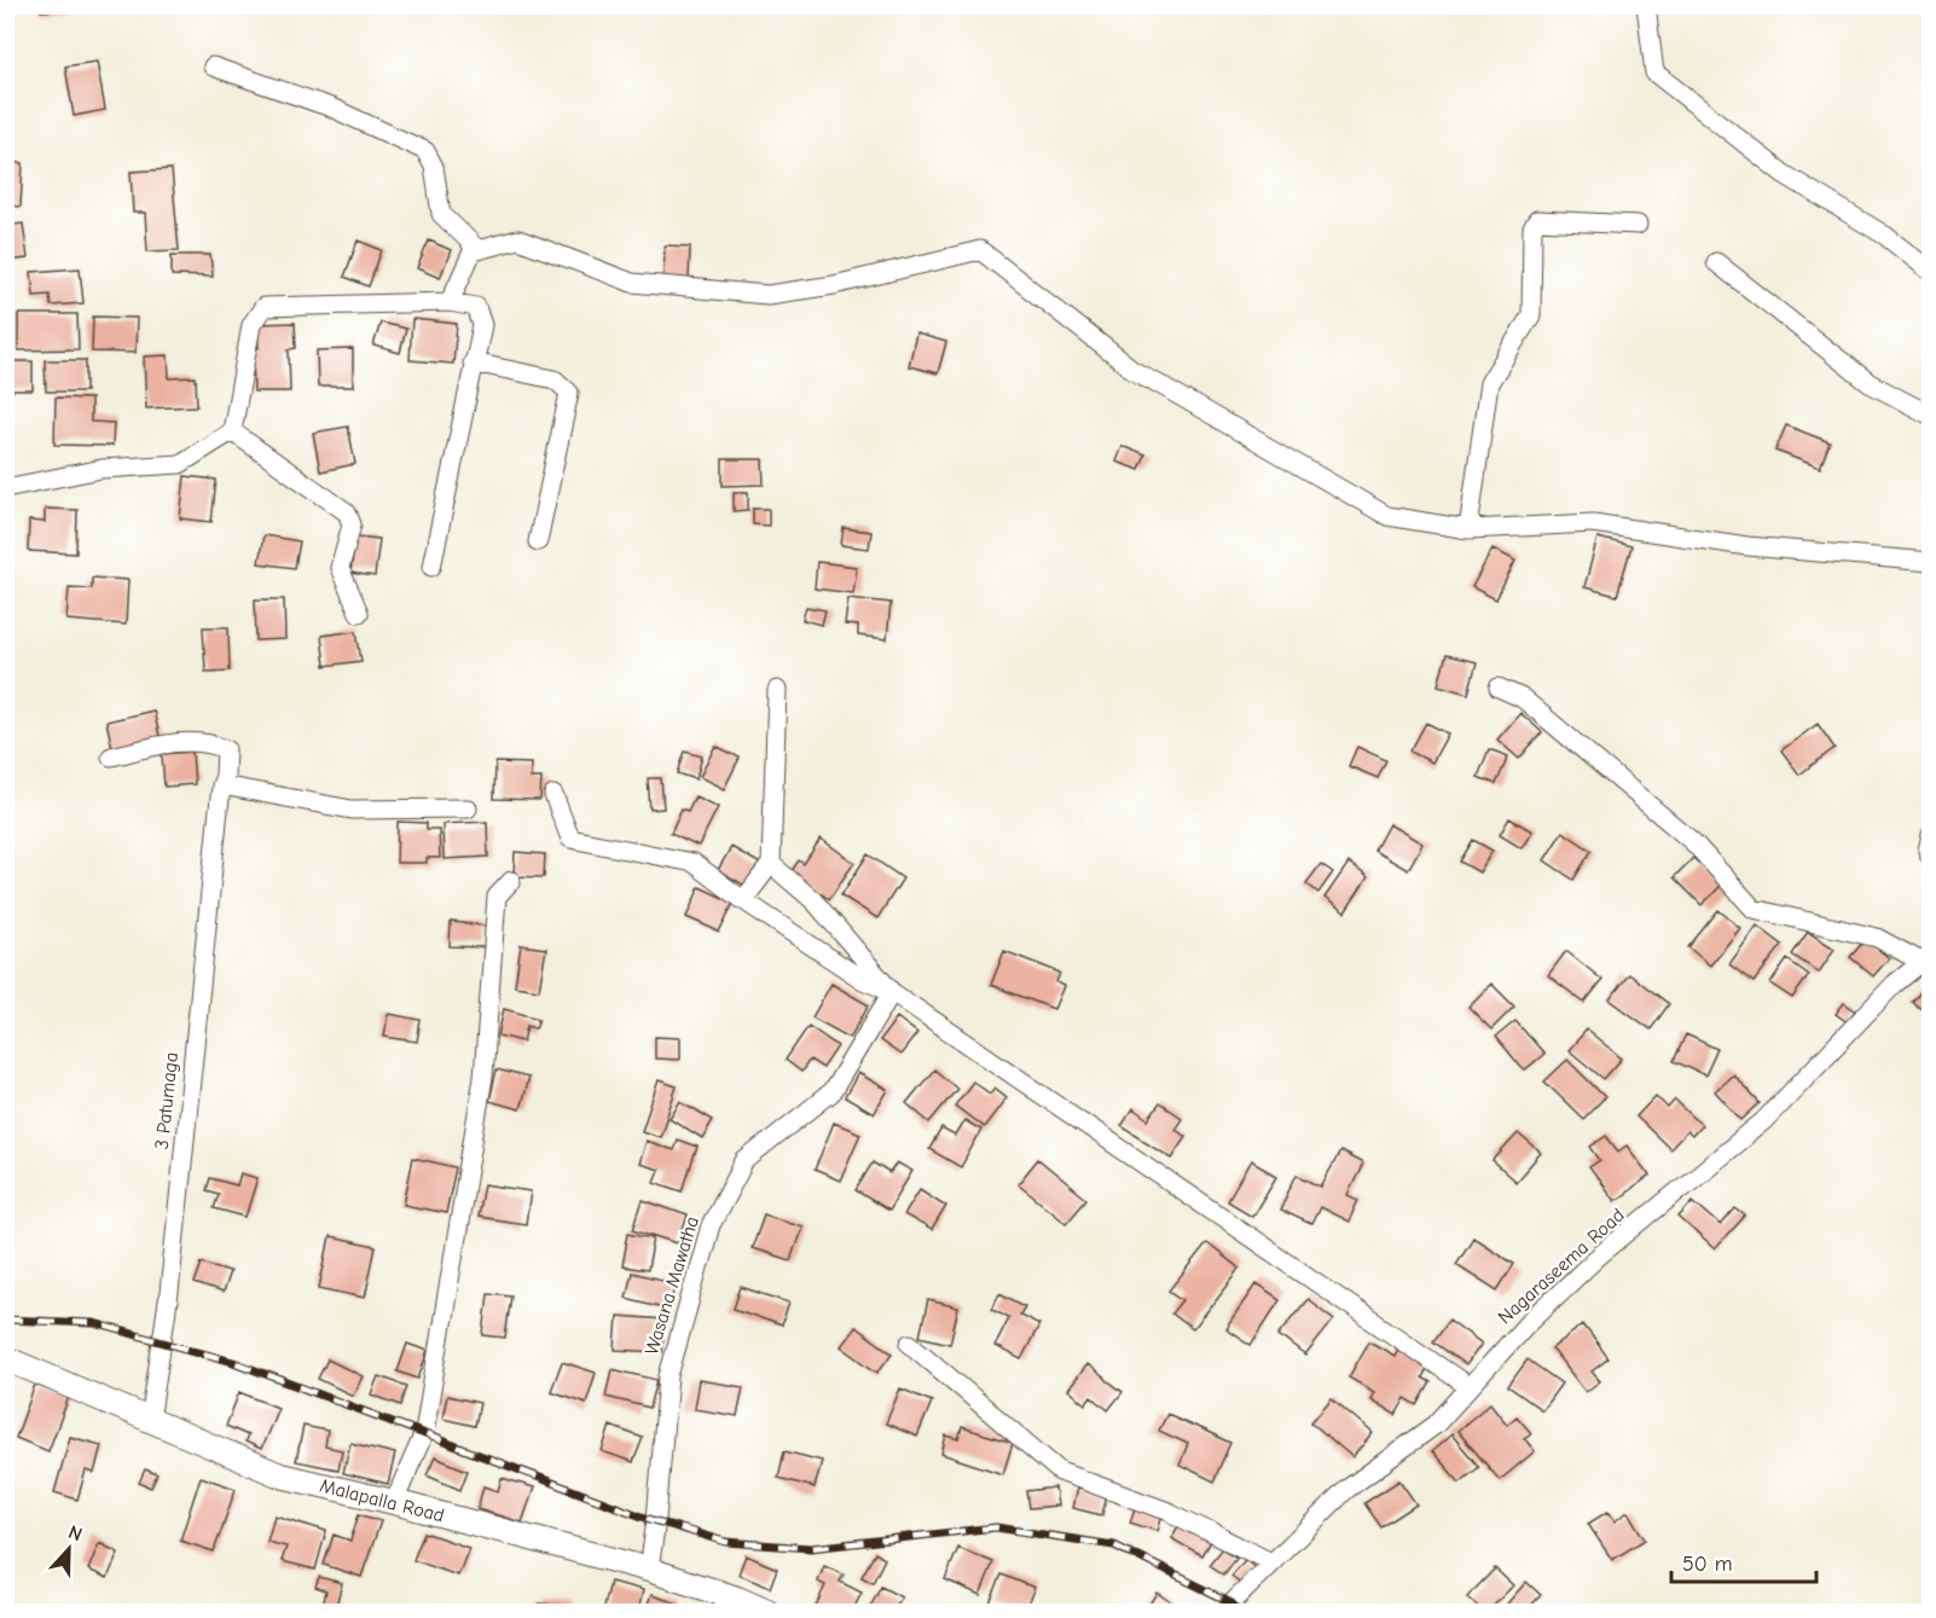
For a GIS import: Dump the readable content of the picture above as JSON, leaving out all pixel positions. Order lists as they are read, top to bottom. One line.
{"streets":{"street":["3 Patumaga","Nagaraseema Road","Wasana Mawatha","Malapalla Road"]},"crossings":[["3 Patumaga","Malapalla Road"],["Wasana Mawatha","Malapalla Road"]],"scale_bar":"50 m","north":"top"}
